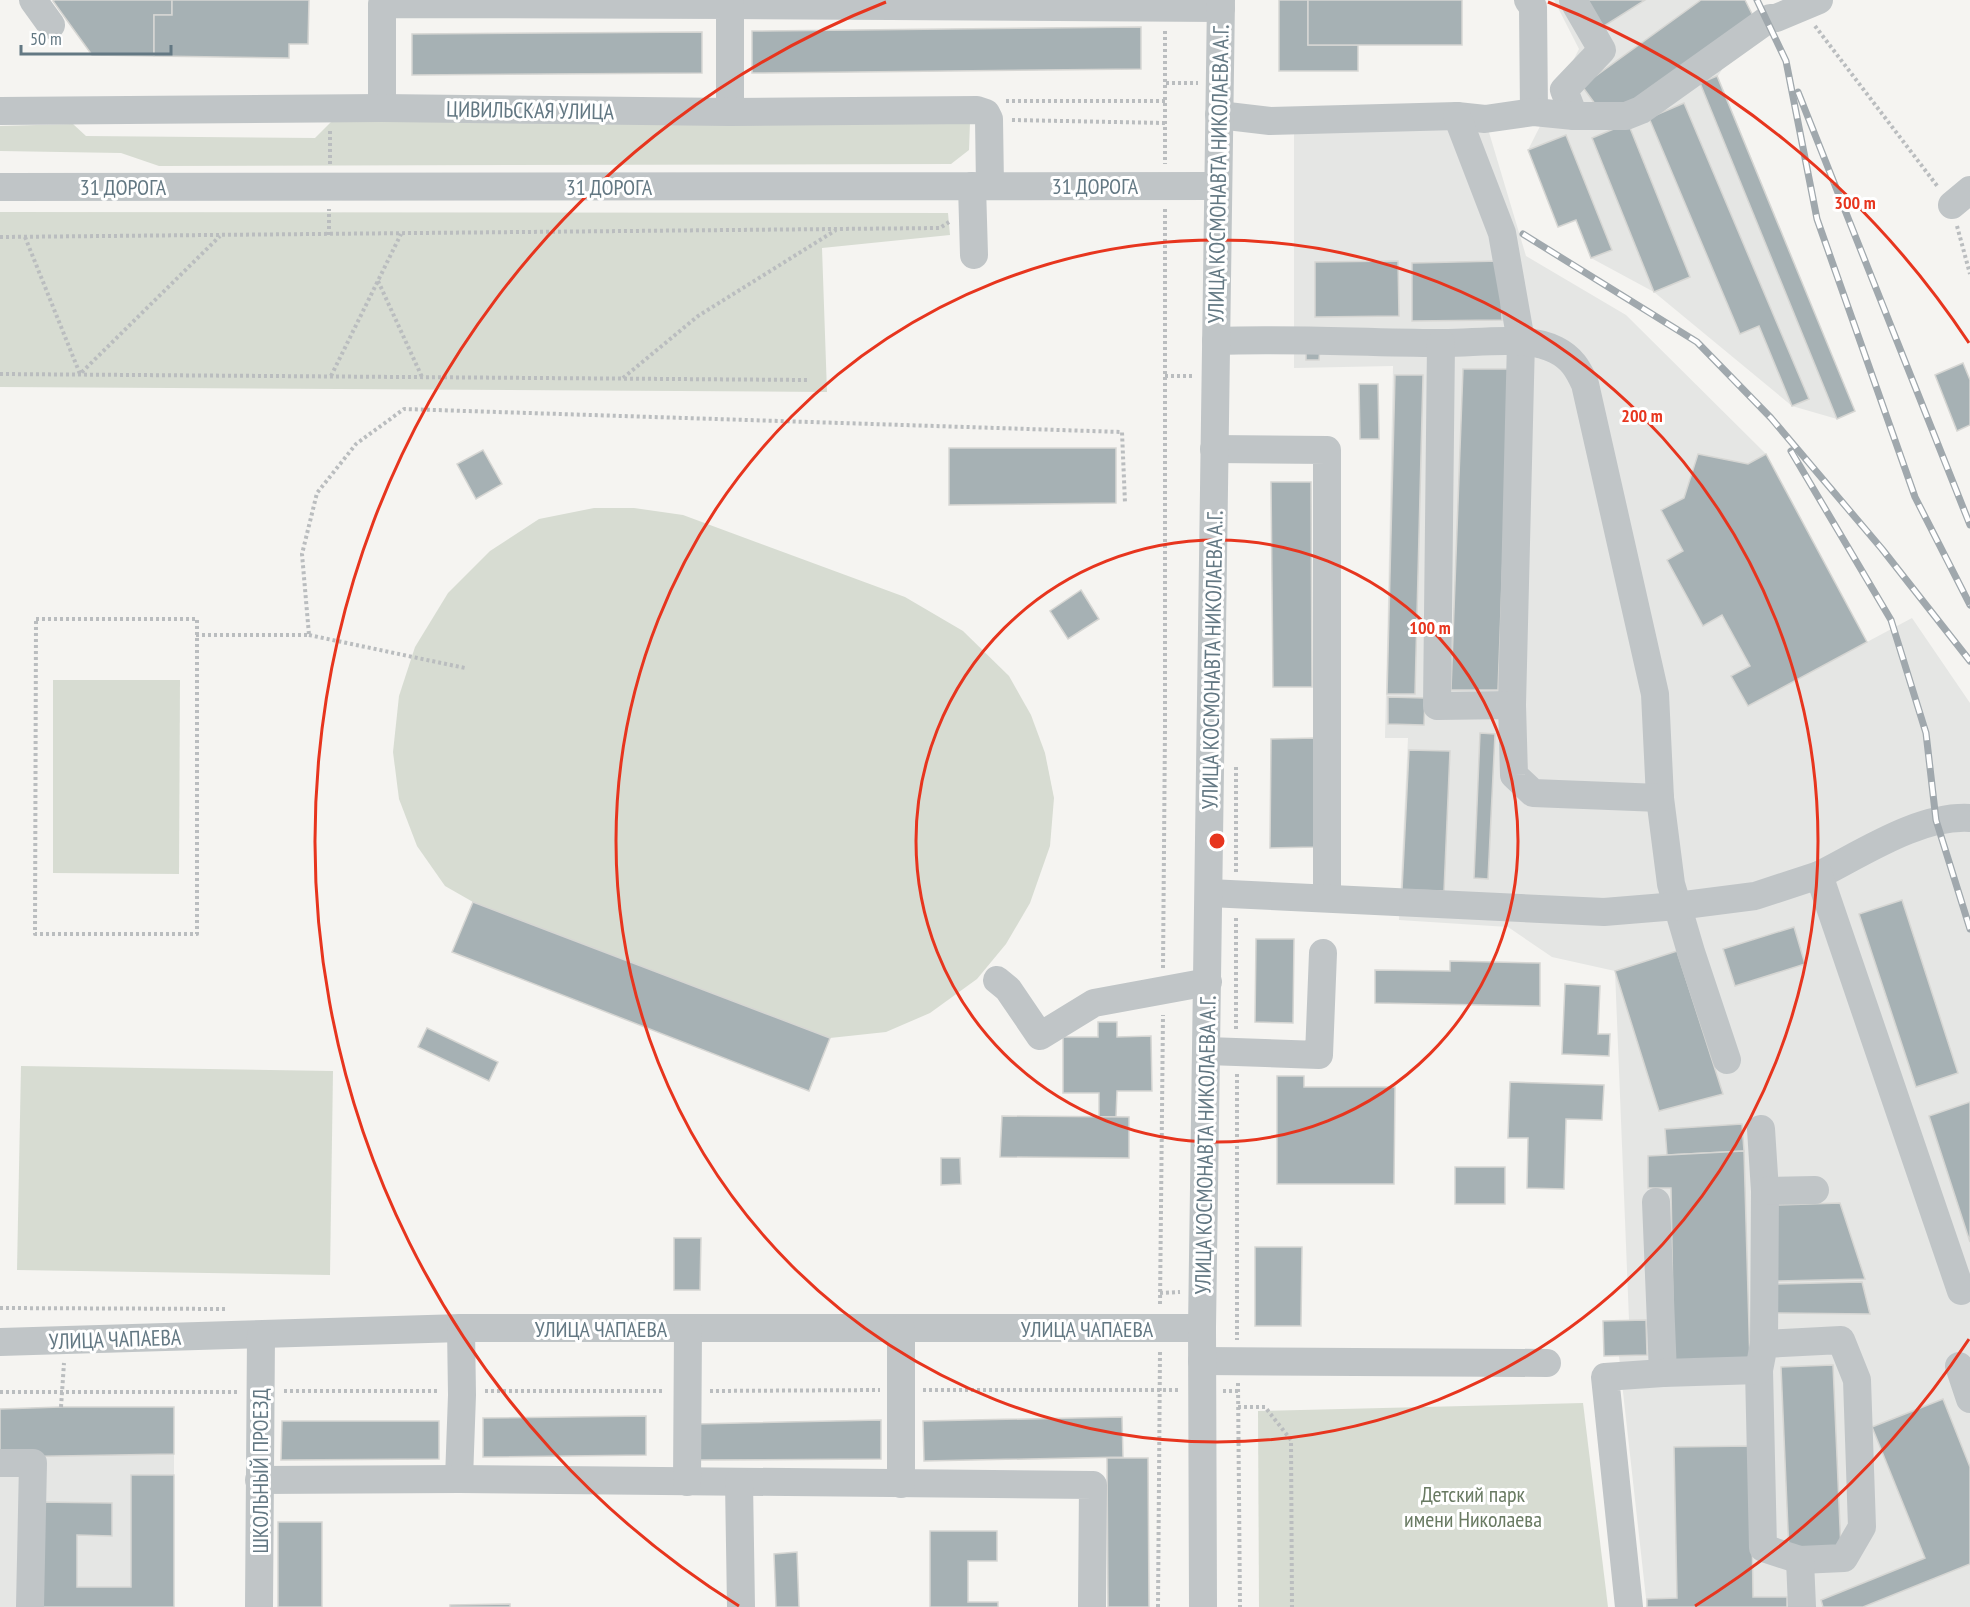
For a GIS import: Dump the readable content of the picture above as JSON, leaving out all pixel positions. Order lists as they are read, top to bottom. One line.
{"streets":{"street":["ЦИВИЛЬСКАЯ УЛИЦА","УЛИЦА КОСМОНАВТА НИКОЛАЕВА А.Г.","31 ДОРОГА","УЛИЦА ЧАПАЕВА","ШКОЛЬНЫЙ ПРОЕЗД"]},"crossings":[["ЦИВИЛЬСКАЯ УЛИЦА","31 ДОРОГА"],["УЛИЦА КОСМОНАВТА НИКОЛАЕВА А.Г.","31 ДОРОГА"],["УЛИЦА КОСМОНАВТА НИКОЛАЕВА А.Г.","УЛИЦА ЧАПАЕВА"],["УЛИЦА ЧАПАЕВА","ШКОЛЬНЫЙ ПРОЕЗД"]],"parks":["Детский парк имени Николаева"],"scale_bar":"50 m","rings":["300 m","200 m","100 m"]}
